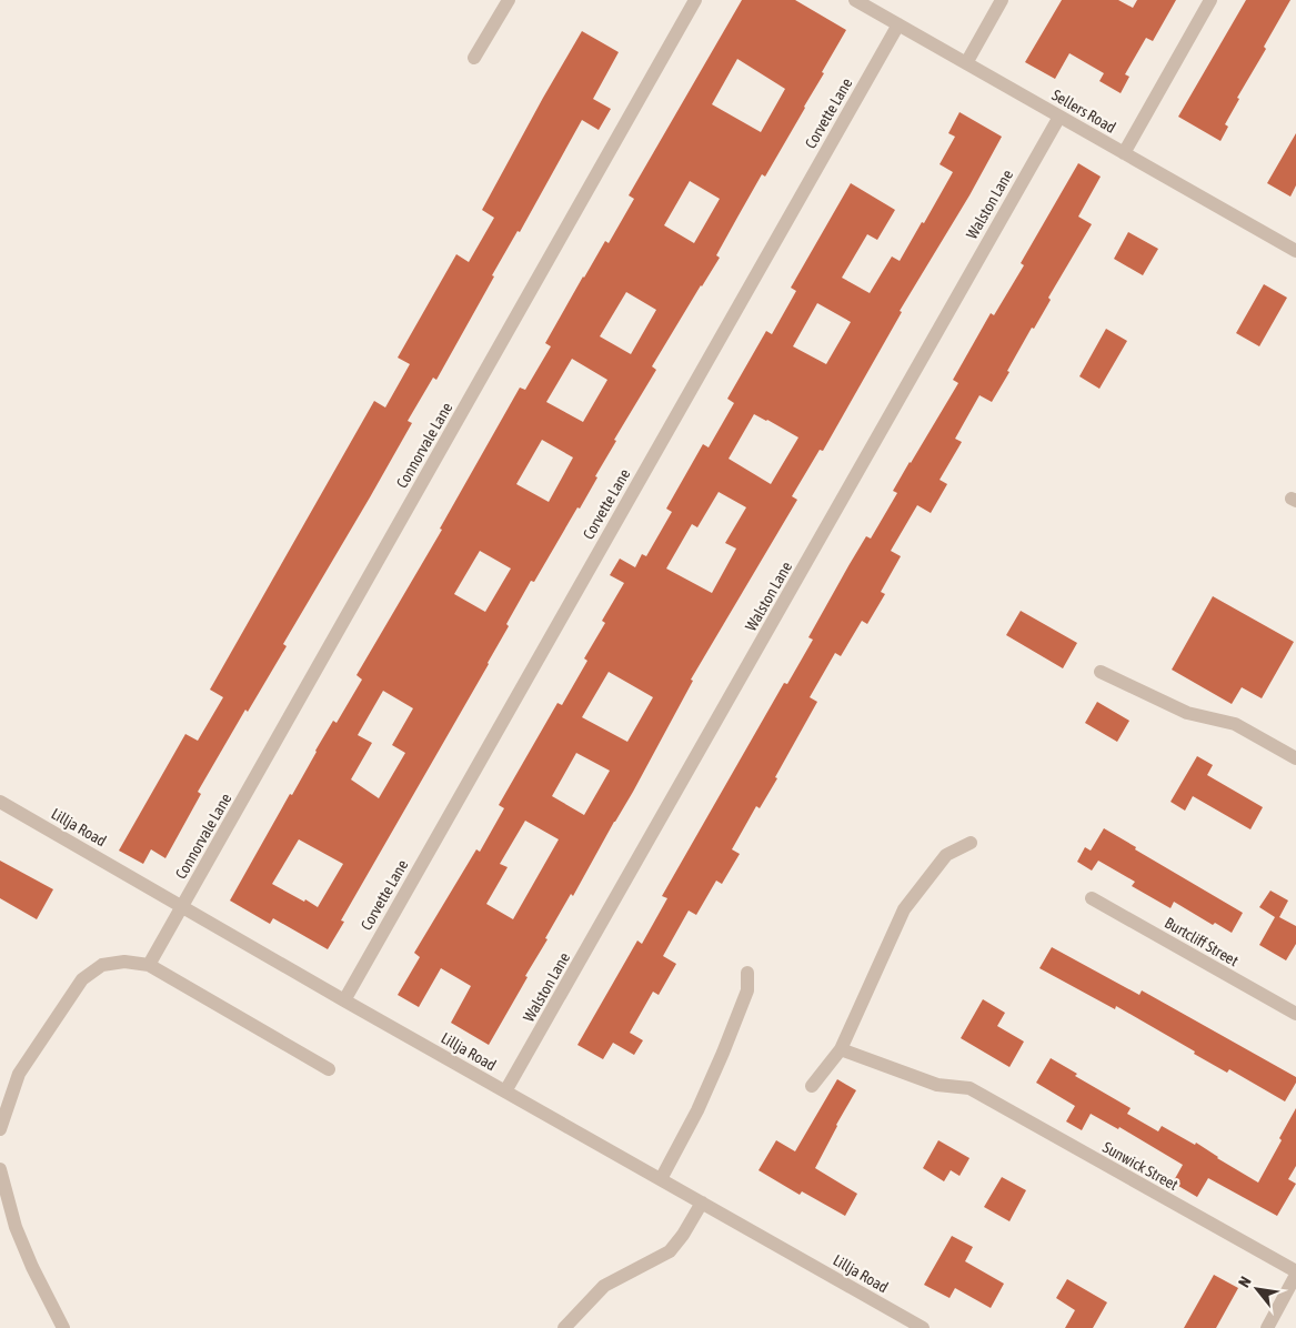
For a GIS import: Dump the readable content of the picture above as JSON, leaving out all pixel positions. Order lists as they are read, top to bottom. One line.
{"streets":{"street":["Sellers Road","Corvette Lane","Walston Lane","Connorvale Lane","Lillja Road","Burtcliff Street","Sunwick Street"]},"crossings":[["Sellers Road","Corvette Lane"],["Sellers Road","Walston Lane"],["Corvette Lane","Lillja Road"],["Walston Lane","Lillja Road"],["Connorvale Lane","Lillja Road"]],"north":"top left"}
